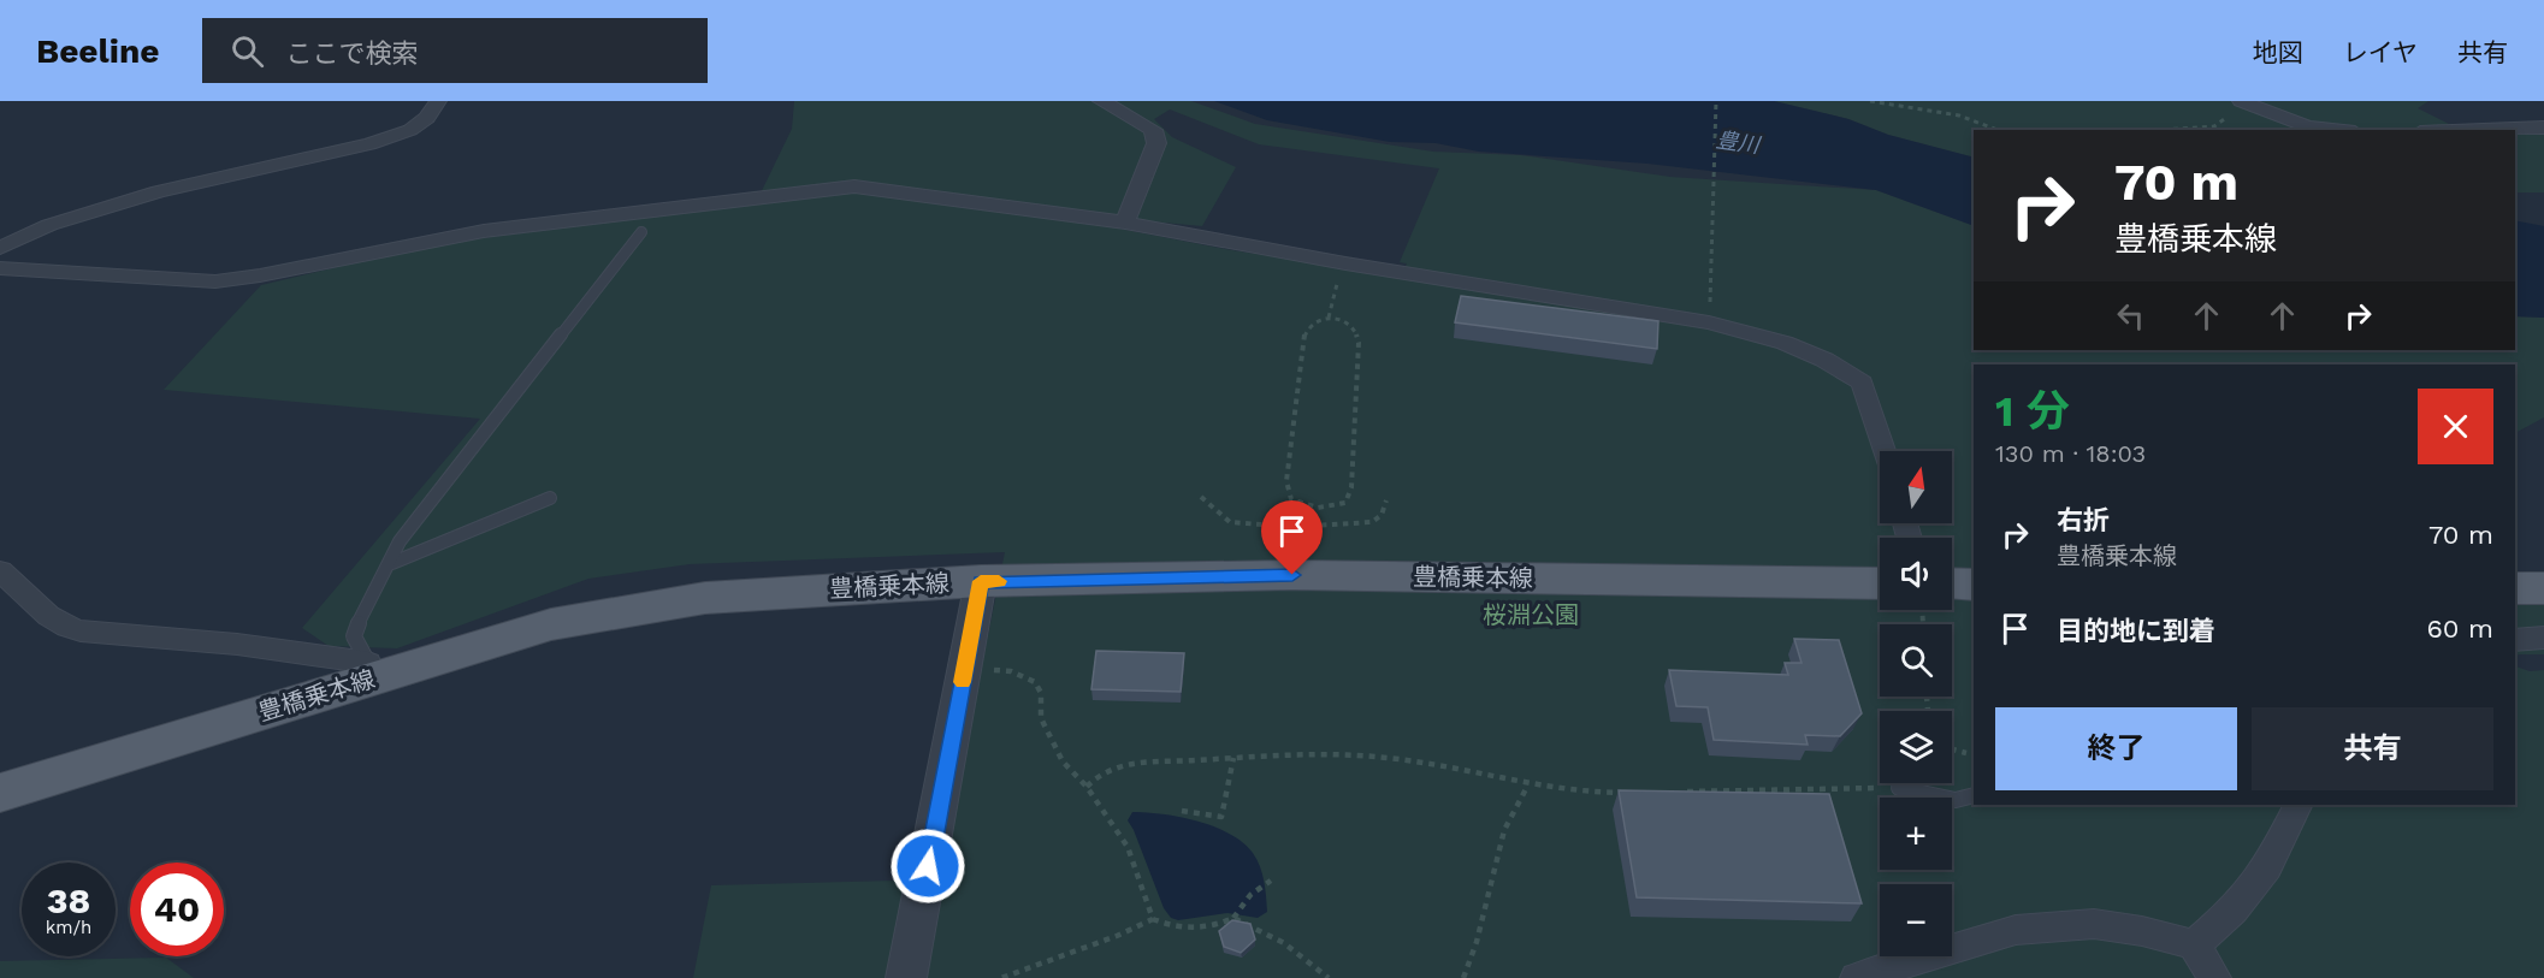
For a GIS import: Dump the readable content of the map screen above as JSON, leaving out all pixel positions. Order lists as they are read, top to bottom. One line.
{"streets":{"main road":["豊橋乗本線"]},"water":["豊川"],"parks":["桜淵公園"],"north":"top","page":{"header":"Beeline","search":"ここで検索","nav":["地図","レイヤ","共有"],"turn":["70 m","豊橋乗本線"],"heading":["1 分","130 m · 18:03"],"map_buttons":["+","−"],"list":[{"name":"右折","note":"豊橋乗本線","value":"70 m"},{"name":"目的地に到着","value":"60 m"}],"buttons":["終了","共有"],"speed":"38 km/h","limit":"40"}}
